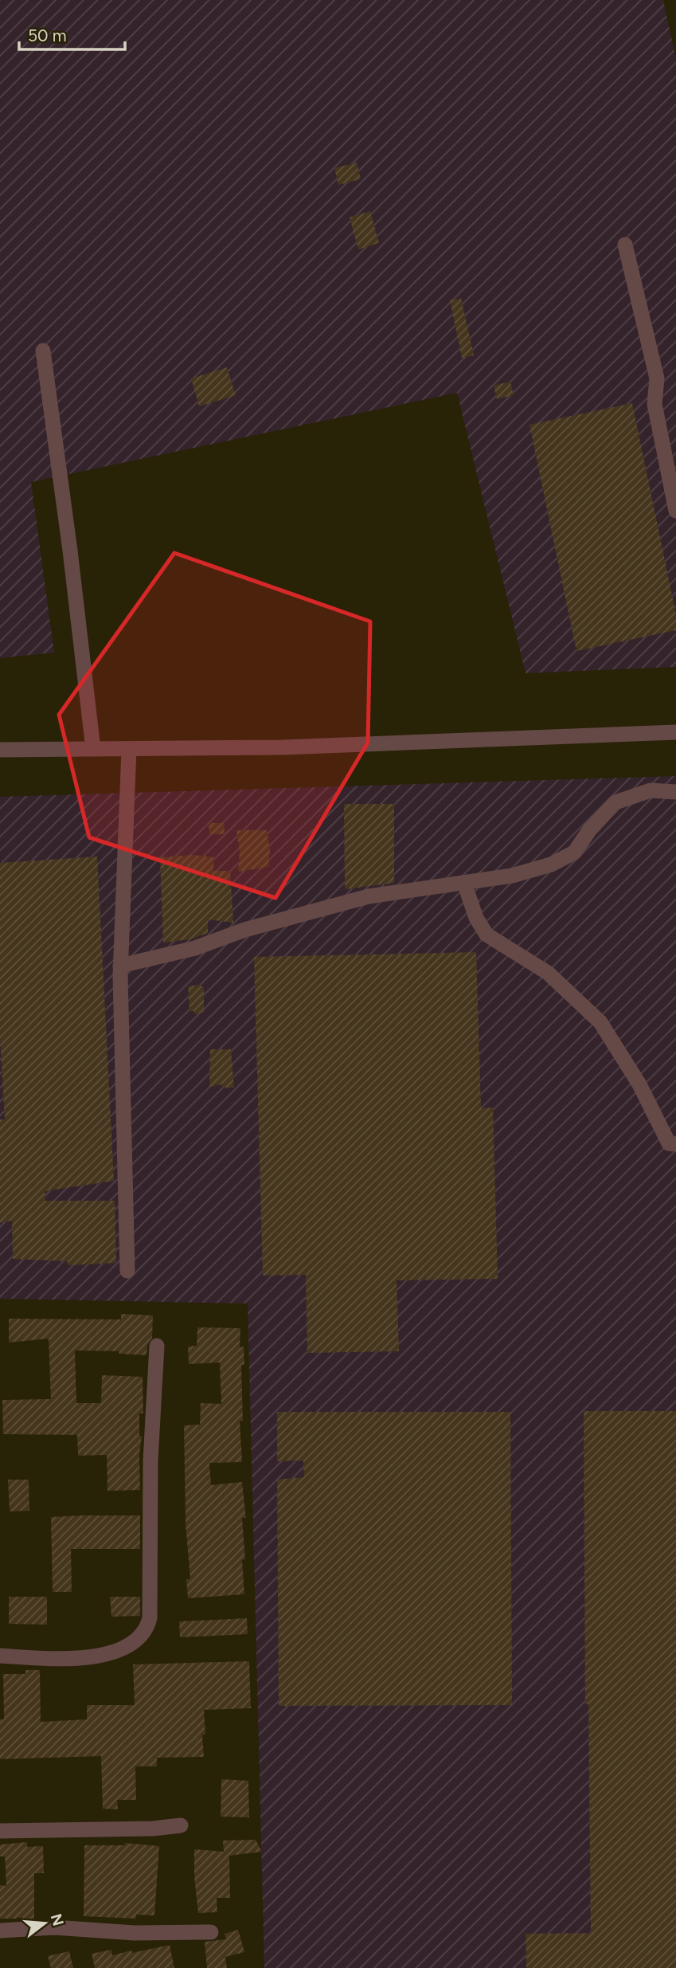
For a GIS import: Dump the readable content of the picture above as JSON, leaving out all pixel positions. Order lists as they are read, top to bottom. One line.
{"scale_bar":"50 m","north":"right"}
